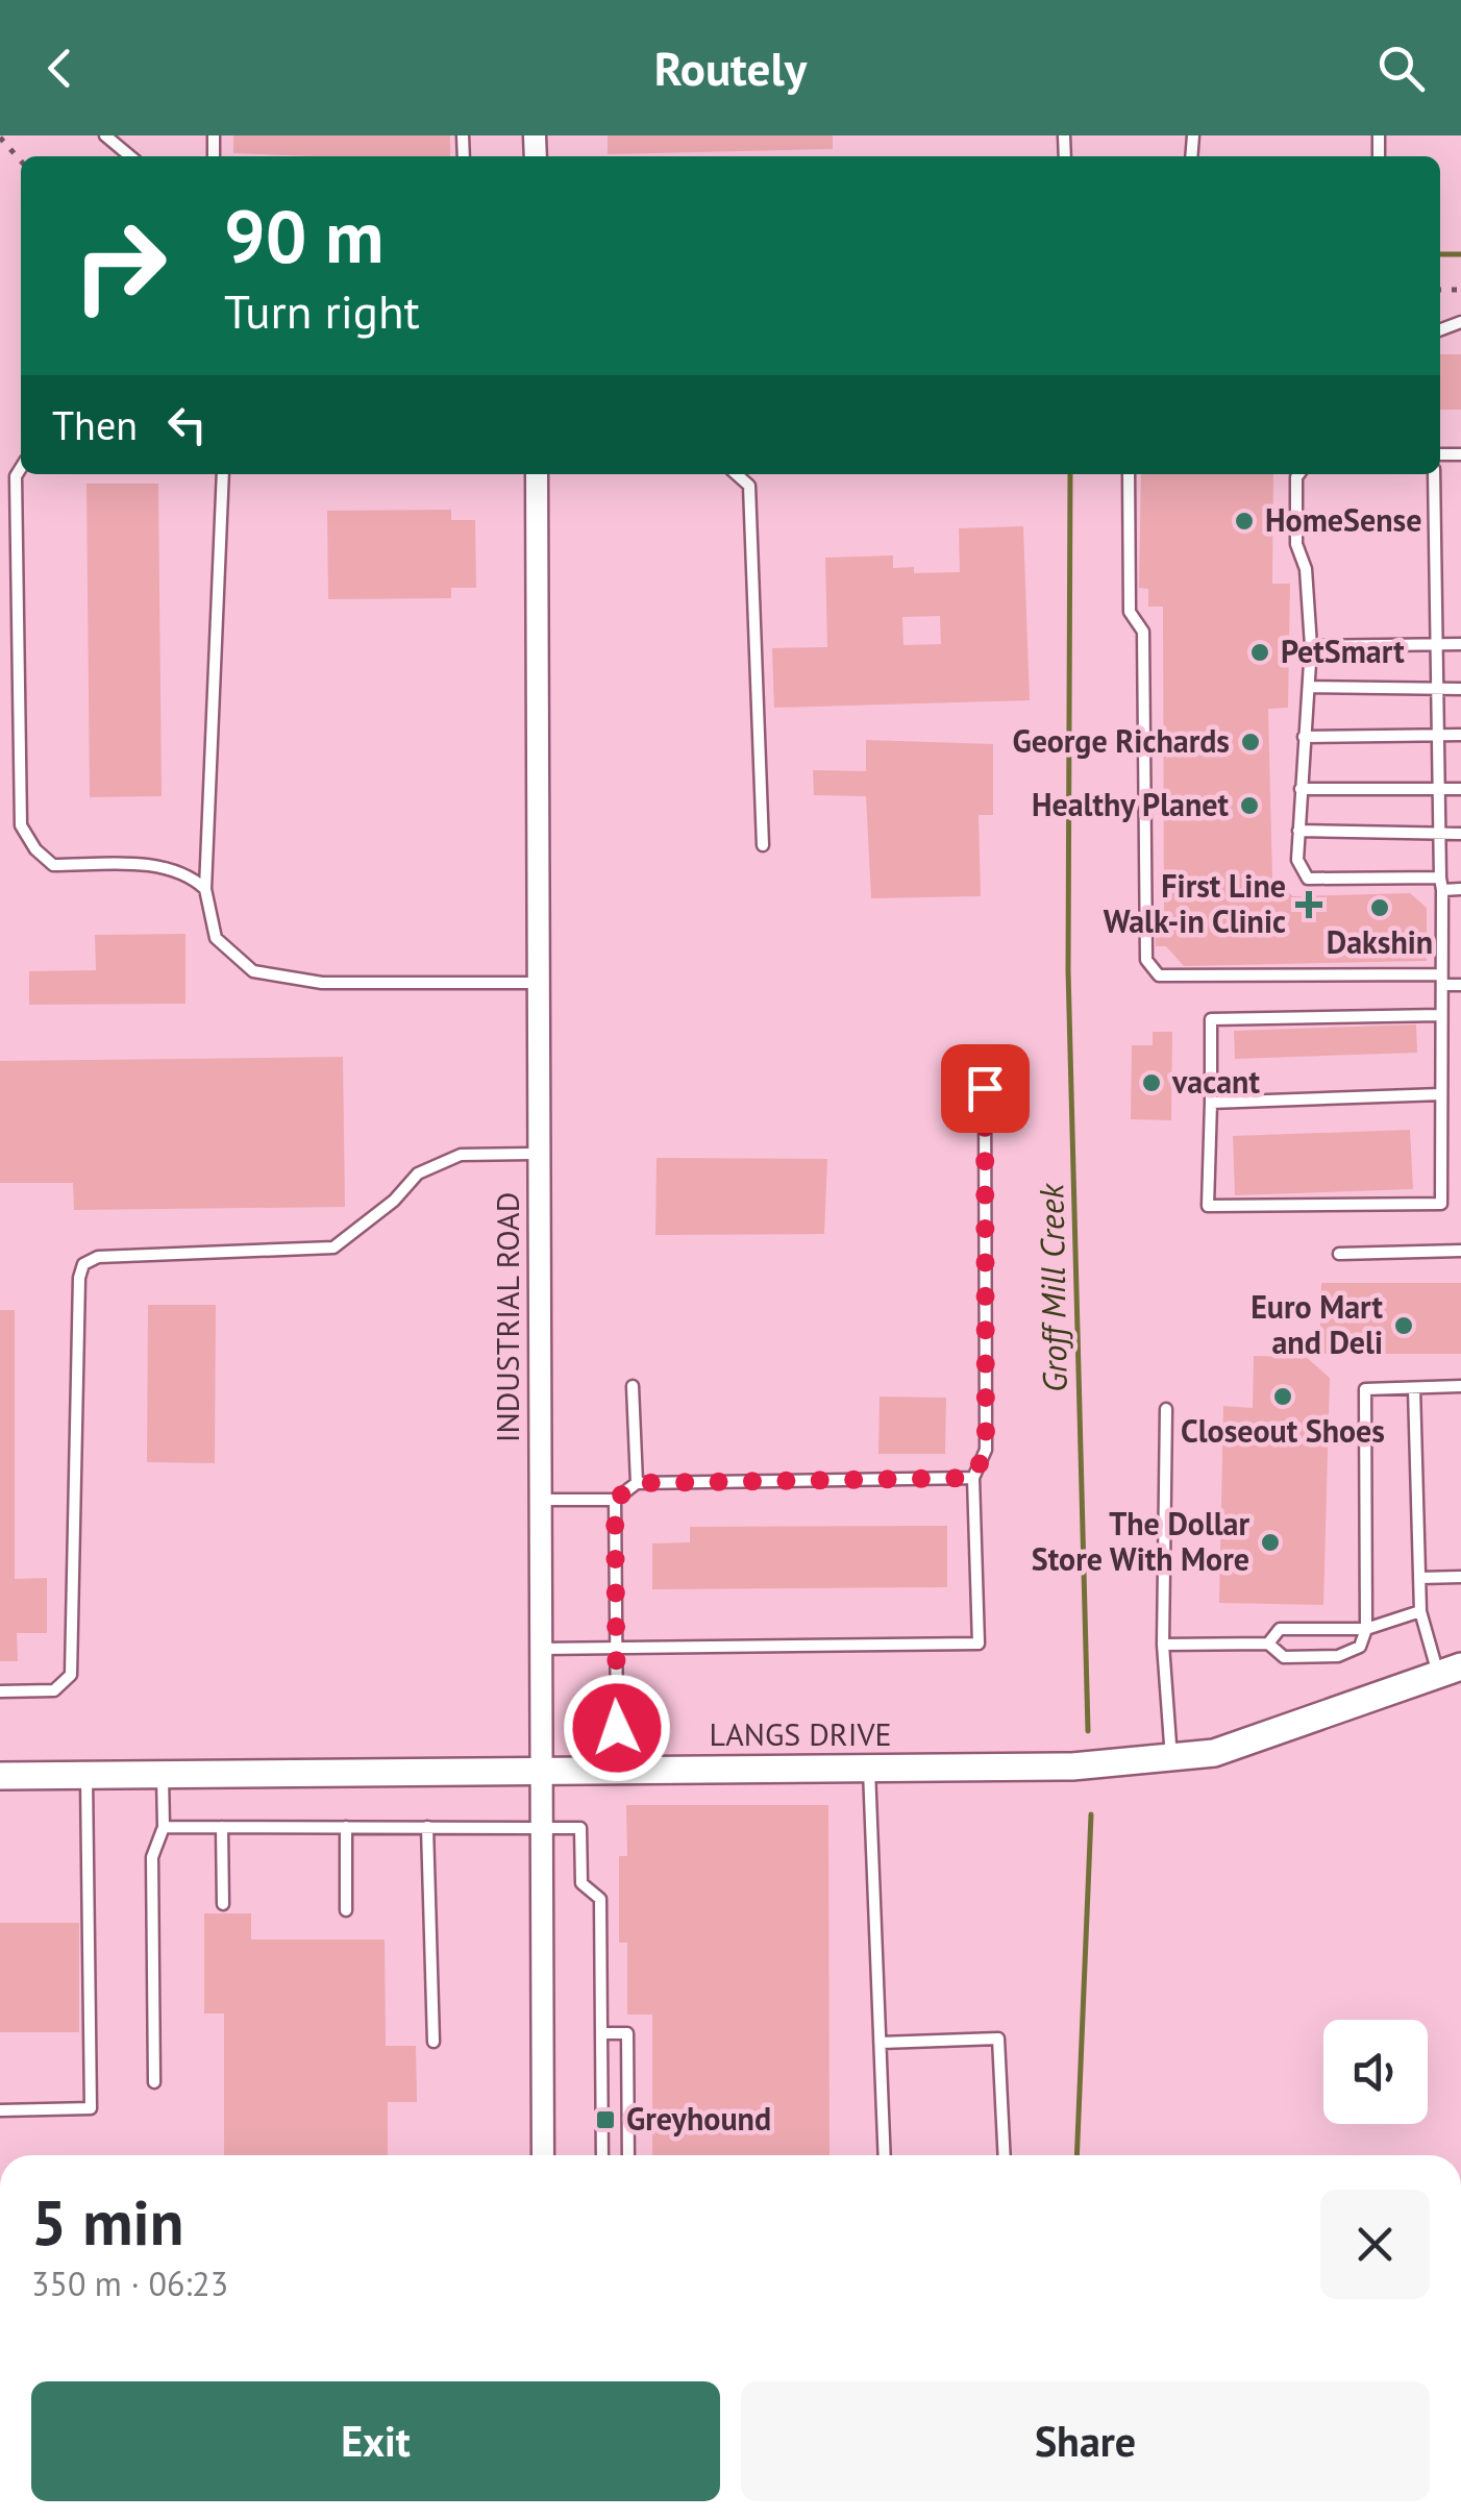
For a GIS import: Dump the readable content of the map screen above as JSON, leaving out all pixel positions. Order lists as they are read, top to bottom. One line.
{"streets":{"street":["INDUSTRIAL ROAD","LANGS DRIVE"]},"crossings":[["INDUSTRIAL ROAD","LANGS DRIVE"]],"water":["Groff Mill Creek"],"places":{"other":["HomeSense","PetSmart","George Richards","Healthy Planet","Dakshin","vacant","Euro Mart and Deli","Closeout Shoes","The Dollar Store With More"],"health":["First Line Walk-in Clinic"],"transit":["Greyhound"]},"page":{"header":"Routely","turn":["90 m","Turn right"],"then":"Then","heading":["5 min","350 m · 06:23"],"buttons":["Exit","Share"]}}
